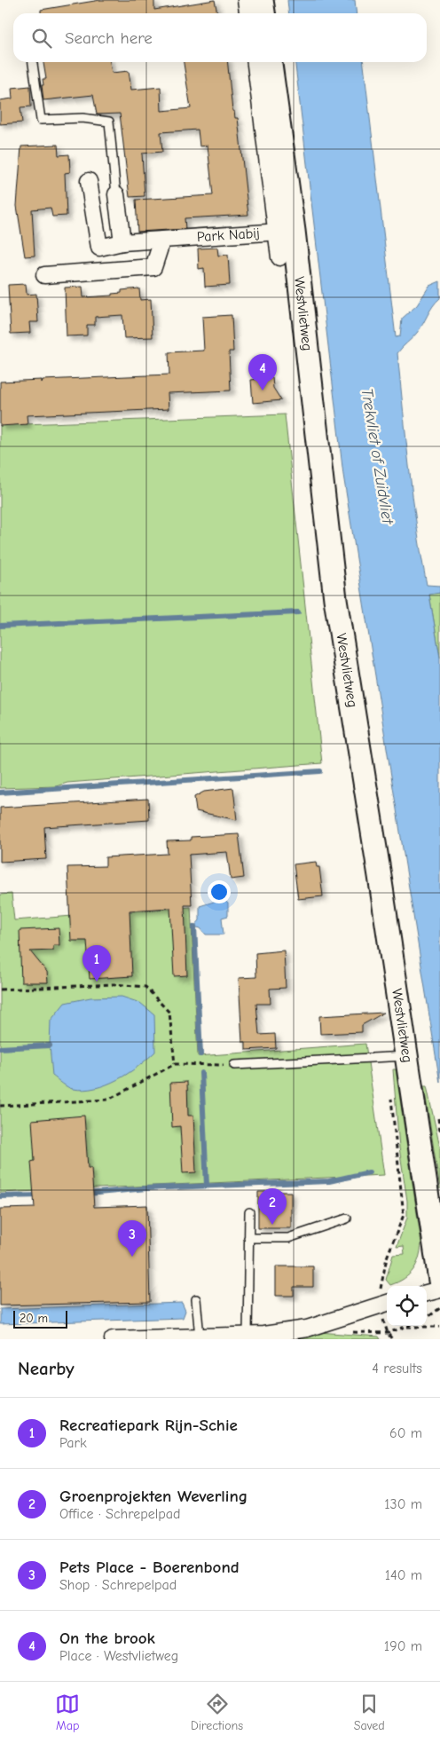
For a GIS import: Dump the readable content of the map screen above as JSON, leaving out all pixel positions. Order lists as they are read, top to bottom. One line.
{"streets":{"street":["Park Nabij","Westvlietweg"]},"crossings":[["Park Nabij","Westvlietweg"]],"water":["Trekvliet of Zuidvliet"],"scale_bar":"20 m","page":{"search":"Search here","pins":["4","1","2","3"],"scale":"20 m","heading":["Nearby","4 results"],"list":[{"mark":"1","name":"Recreatiepark Rijn-Schie","note":"Park","value":"60 m"},{"mark":"2","name":"Groenprojekten Weverling","note":"Office · Schrepelpad","value":"130 m"},{"mark":"3","name":"Pets Place - Boerenbond","note":"Shop · Schrepelpad","value":"140 m"},{"mark":"4","name":"On the brook","note":"Place · Westvlietweg","value":"190 m"}],"nav":["Map","Directions","Saved"]}}
